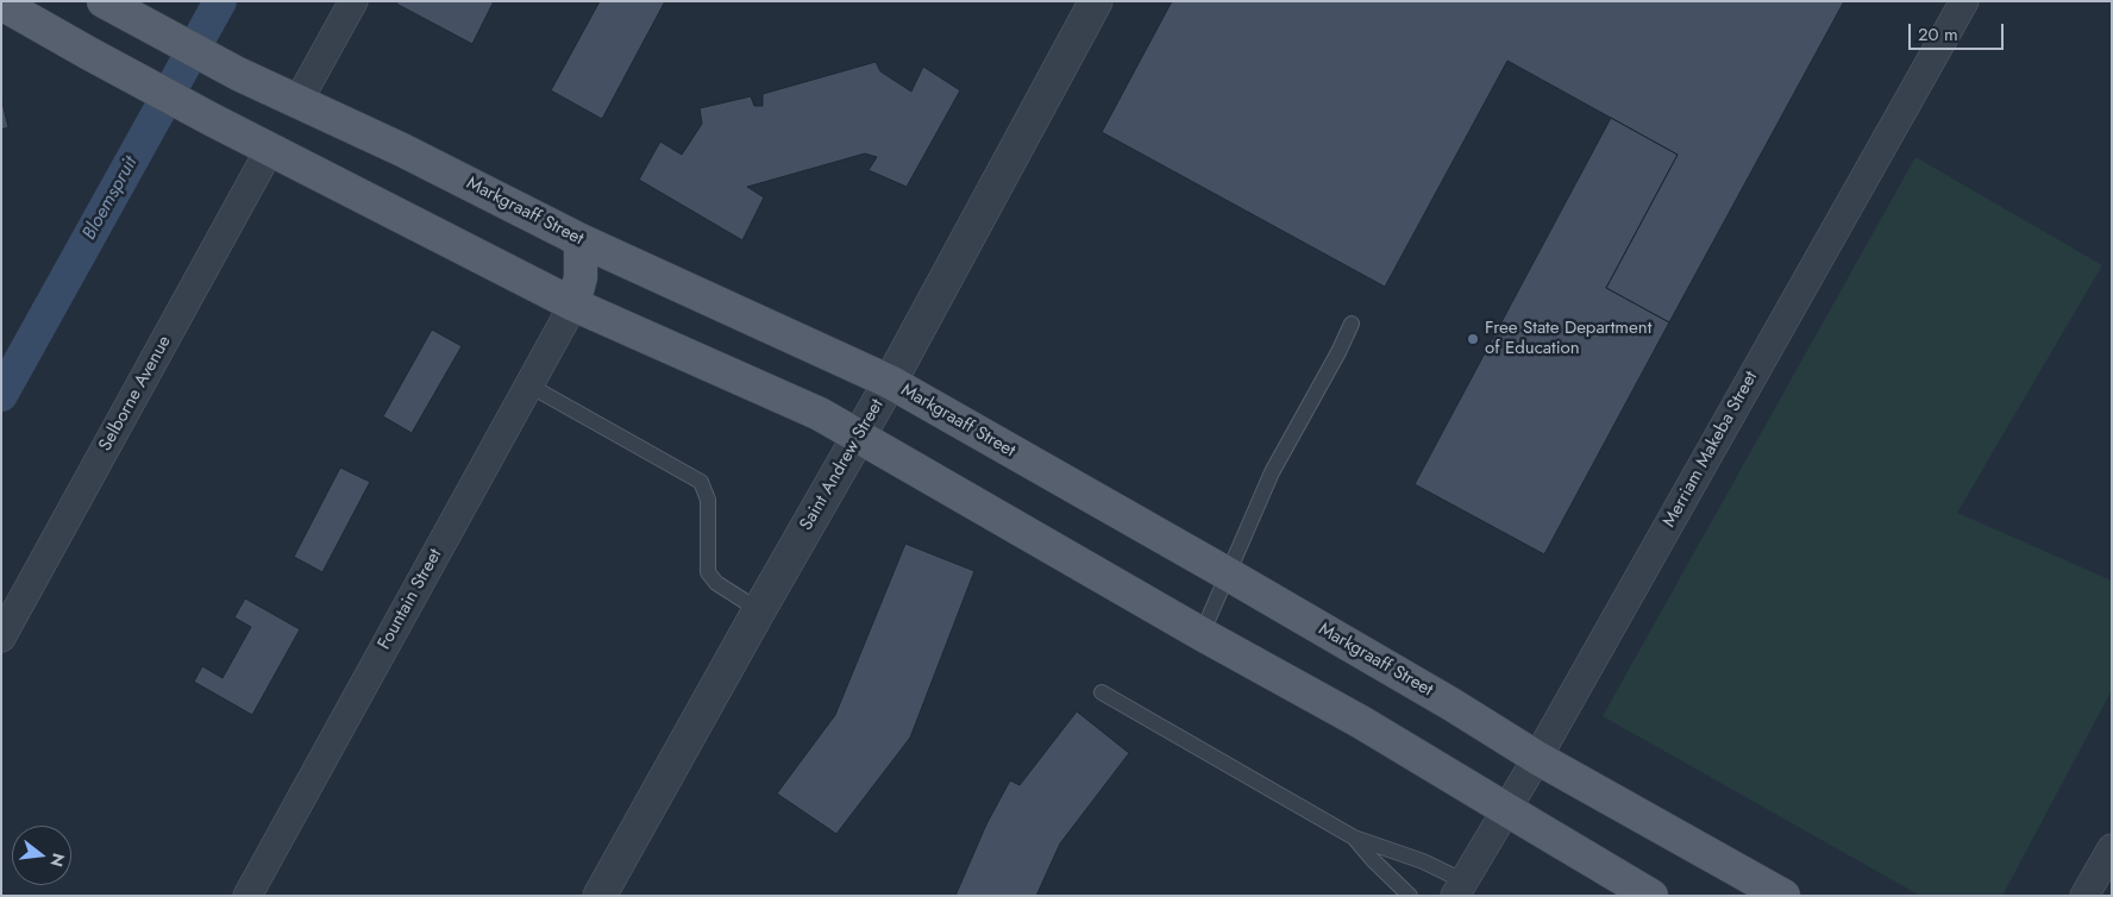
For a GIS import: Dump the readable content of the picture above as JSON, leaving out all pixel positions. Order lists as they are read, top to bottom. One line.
{"streets":{"main road":["Markgraaff Street"],"street":["Selborne Avenue","Merriam Makeba Street","Saint Andrew Street","Fountain Street"]},"crossings":[["Markgraaff Street","Merriam Makeba Street"],["Markgraaff Street","Saint Andrew Street"]],"water":["Bloemspruit"],"places":["Free State Department of Education"],"scale_bar":"20 m","north":"right"}
